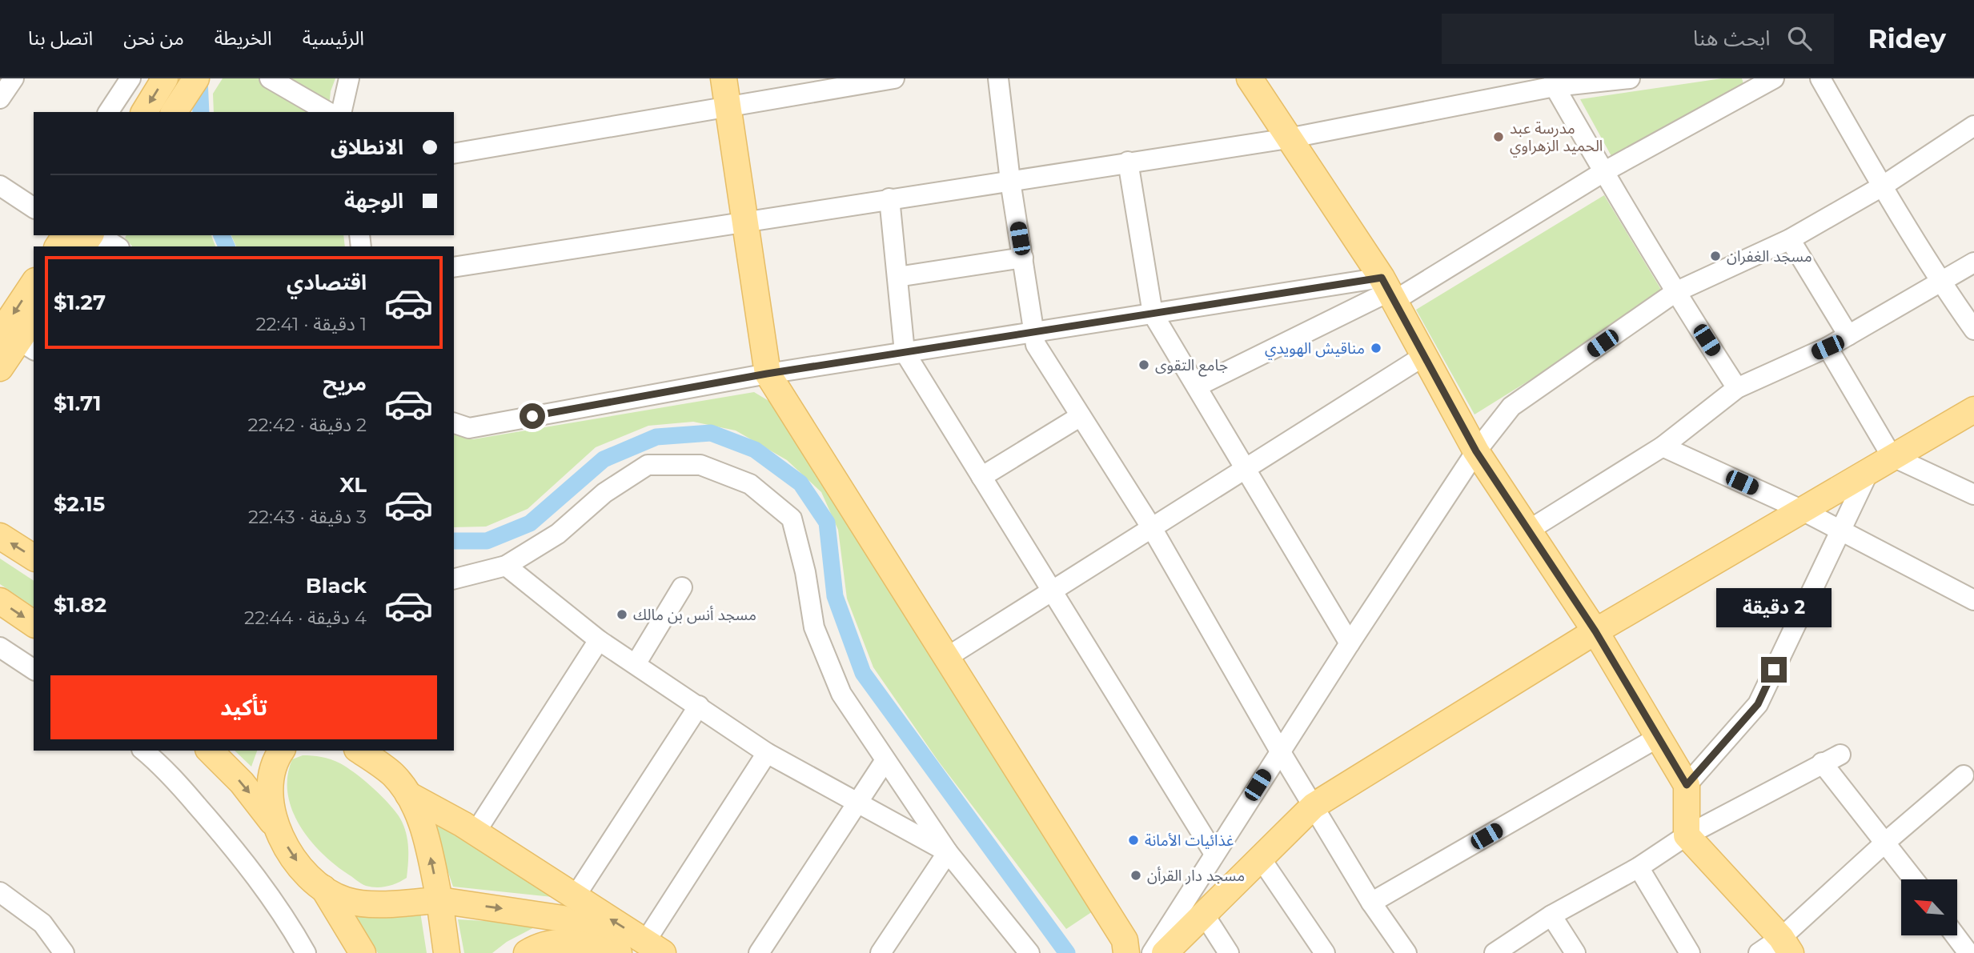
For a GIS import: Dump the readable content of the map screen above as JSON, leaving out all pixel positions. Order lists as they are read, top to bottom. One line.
{"places":["مدرسة عبد الحميد الزهراوي","مسجد الغفران","مناقيش الهويدي","جامع التقوى","مسجد أنس بن مالك","غذائيات الأمانة","مسجد دار القرأن"],"north":"top left","page":{"header":"Ridey","search":"ابحث هنا","nav":["الرئيسية","الخريطة","من نحن","اتصل بنا"],"banner":["الانطلاق","الوجهة"],"list":[{"name":"اقتصادي","note":"1 دقيقة · 22:41","value":"$1.27"},{"name":"مريح","note":"2 دقيقة · 22:42","value":"$1.71"},{"name":"XL","note":"3 دقيقة · 22:43","value":"$2.15"},{"name":"Black","note":"4 دقيقة · 22:44","value":"$1.82"}],"bubble":"2 دقيقة","buttons":"تأكيد"}}
